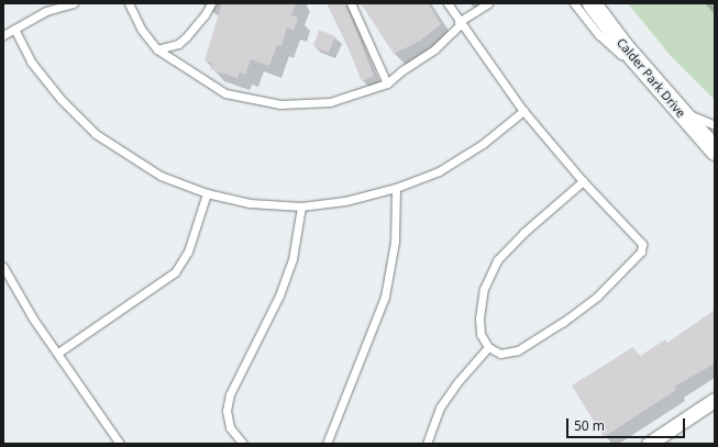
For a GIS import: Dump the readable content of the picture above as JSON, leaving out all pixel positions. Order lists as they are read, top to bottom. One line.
{"streets":{"street":["Calder Park Drive"]},"scale_bar":"50 m"}
